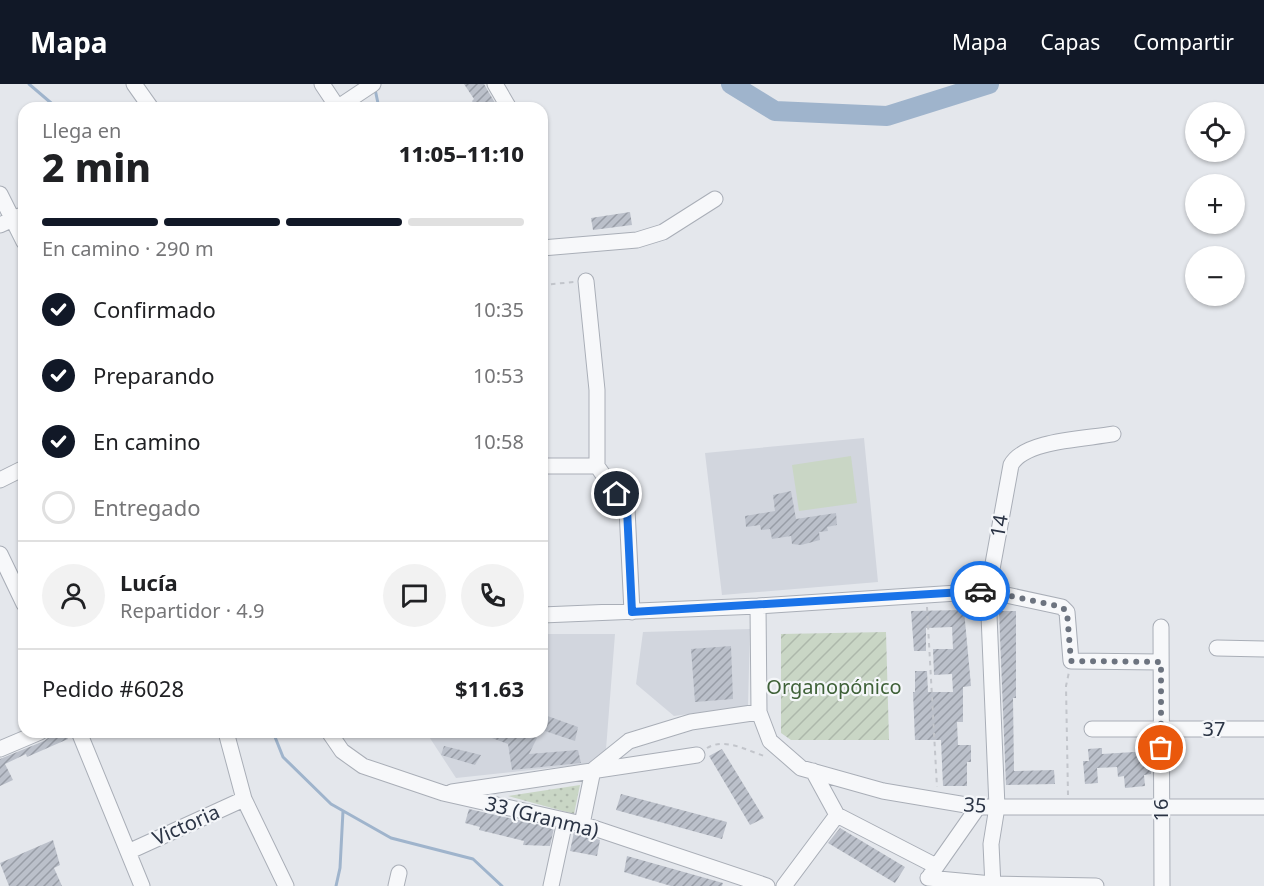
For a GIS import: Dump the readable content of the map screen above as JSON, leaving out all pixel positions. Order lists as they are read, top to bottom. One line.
{"streets":{"street":["14","37","35","16","33 (Granma)","Victoria"]},"crossings":[["14","35"],["37","16"],["35","16"]],"parks":["Organopónico"],"page":{"header":"Mapa","nav":["Mapa","Capas","Compartir"],"map_buttons":["+","−"],"heading":["2 min","Llega en","11:05–11:10"],"panel":["Lucía","Repartidor · 4.9","Pedido #6028","$11.63"],"bar":"En camino · 290 m","list":[["Confirmado","10:35"],["Preparando","10:53"],["En camino","10:58"],"Entregado"]}}
